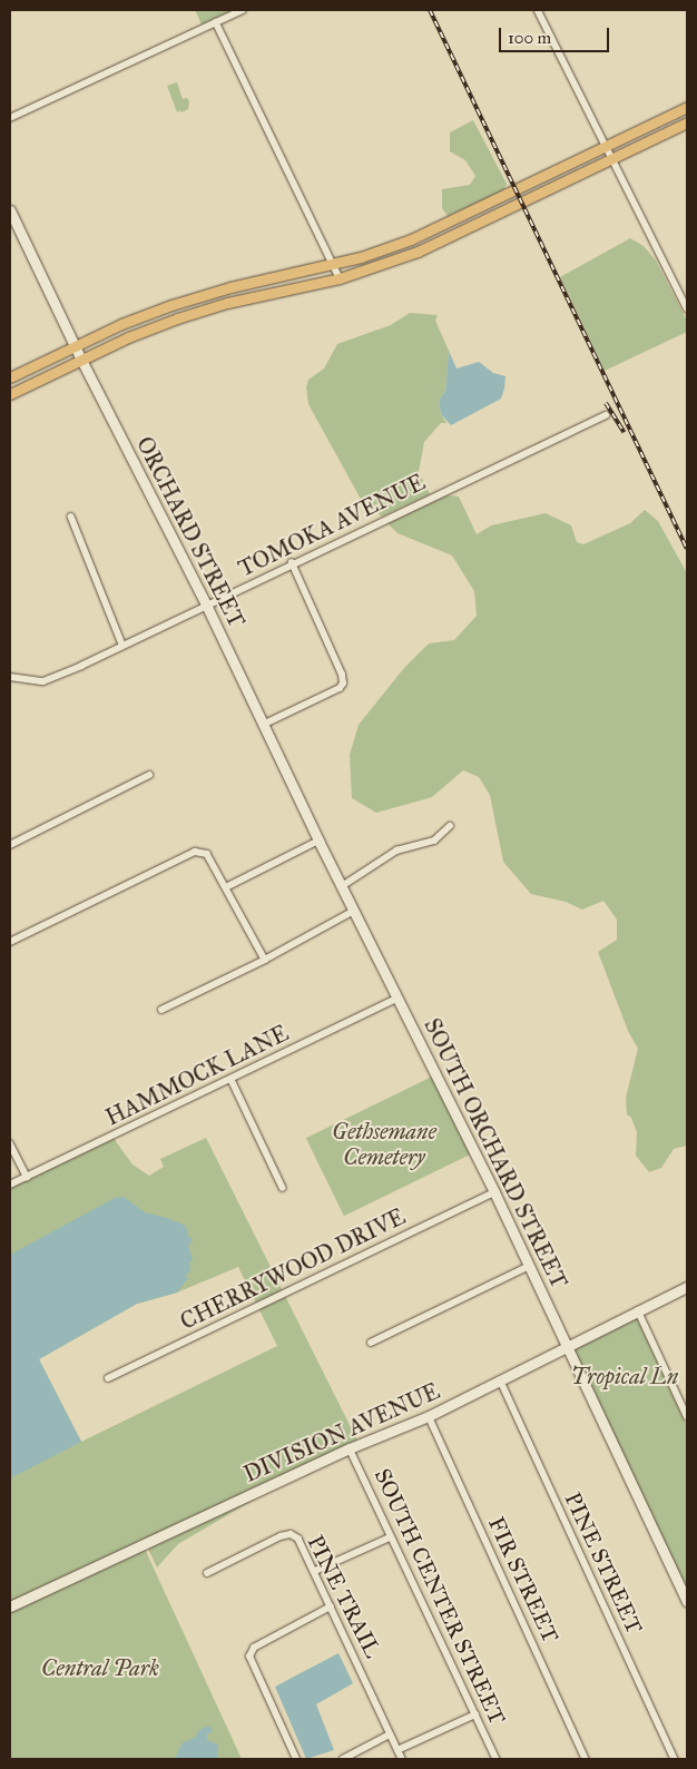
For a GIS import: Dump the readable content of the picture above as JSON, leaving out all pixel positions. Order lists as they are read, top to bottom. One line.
{"streets":{"street":["TOMOKA AVENUE","ORCHARD STREET","HAMMOCK LANE","SOUTH ORCHARD STREET","CHERRYWOOD DRIVE","DIVISION AVENUE","PINE STREET","FIR STREET","PINE TRAIL","SOUTH CENTER STREET"]},"crossings":[["TOMOKA AVENUE","ORCHARD STREET"],["ORCHARD STREET","SOUTH ORCHARD STREET"],["HAMMOCK LANE","SOUTH ORCHARD STREET"],["SOUTH ORCHARD STREET","CHERRYWOOD DRIVE"],["SOUTH ORCHARD STREET","DIVISION AVENUE"],["DIVISION AVENUE","PINE STREET"],["DIVISION AVENUE","FIR STREET"],["DIVISION AVENUE","SOUTH CENTER STREET"]],"parks":["Gethsemane Cemetery","Tropical Ln","Central Park"],"scale_bar":"100 m"}
